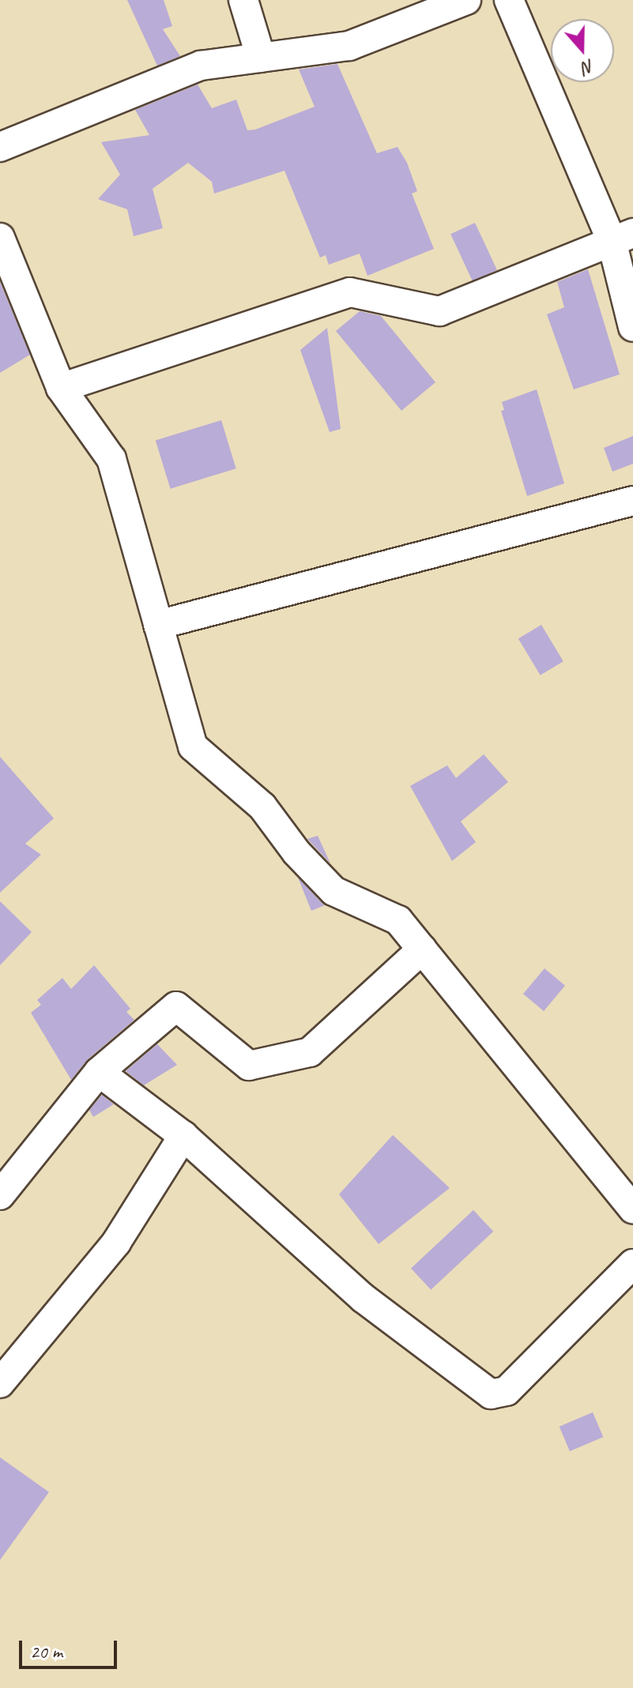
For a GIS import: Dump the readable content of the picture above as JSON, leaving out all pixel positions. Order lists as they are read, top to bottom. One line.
{"scale_bar":"20 m","north":"bottom"}
